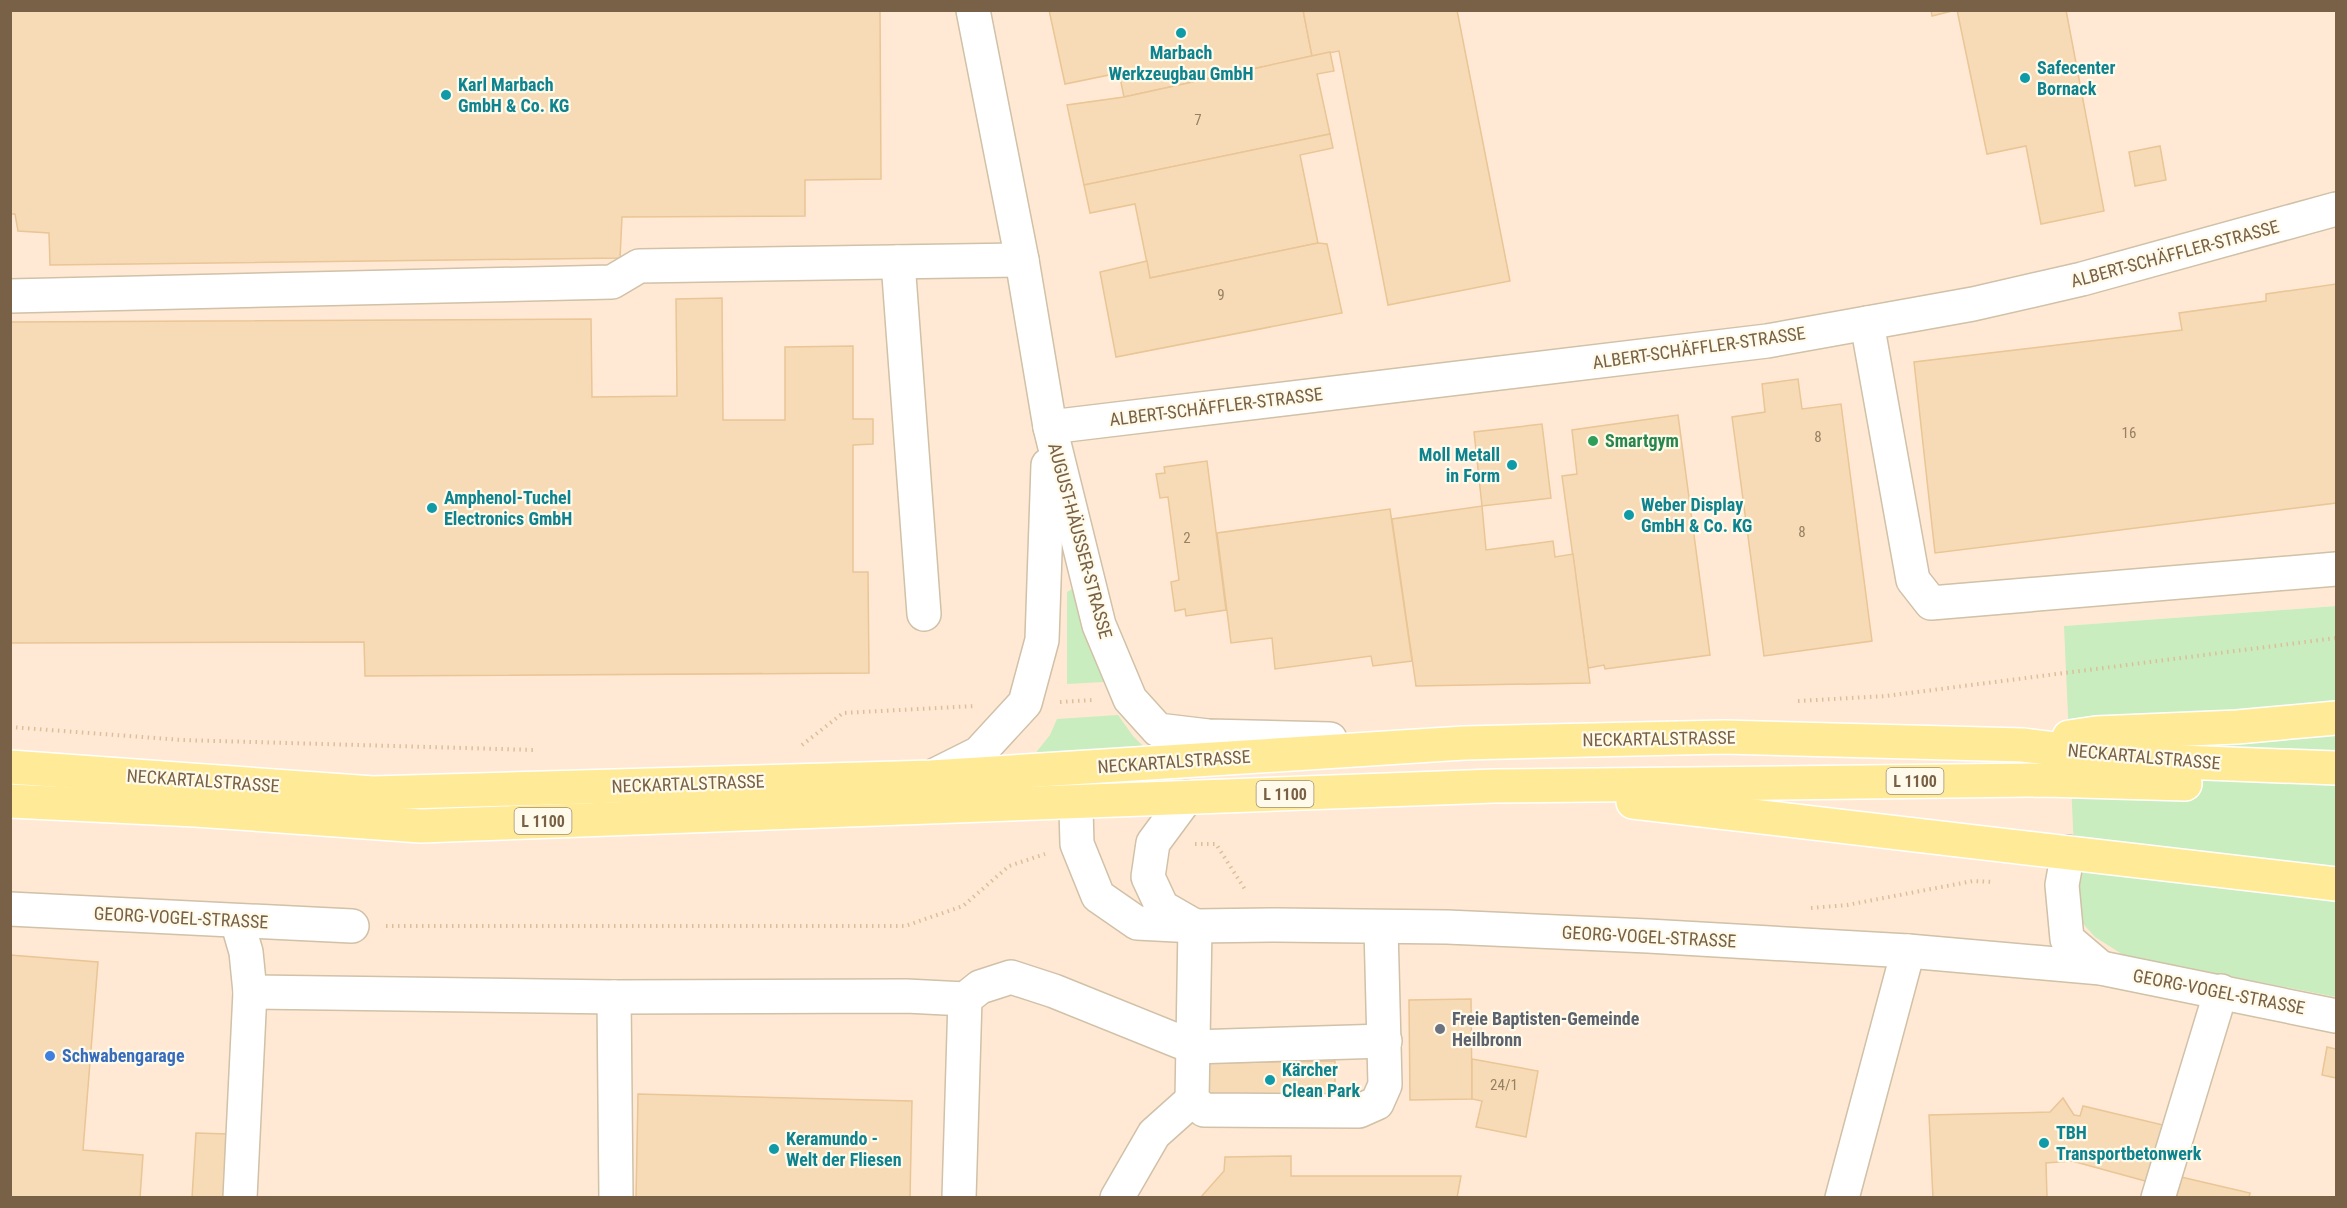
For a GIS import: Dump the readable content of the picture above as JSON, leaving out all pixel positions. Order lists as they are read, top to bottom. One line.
{"streets":{"main road":["NECKARTALSTRASSE","L 1100"],"street":["ALBERT-SCHÄFFLER-STRASSE","AUGUST-HÄUSSER-STRASSE","GEORG-VOGEL-STRASSE"]},"crossings":[["ALBERT-SCHÄFFLER-STRASSE","AUGUST-HÄUSSER-STRASSE"],["AUGUST-HÄUSSER-STRASSE","NECKARTALSTRASSE"],["NECKARTALSTRASSE","GEORG-VOGEL-STRASSE"]],"places":["Marbach Werkzeugbau GmbH","Safecenter Bornack","Karl Marbach GmbH & Co. KG","Smartgym","Moll Metall in Form","Amphenol-Tuchel Electronics GmbH","Weber Display GmbH & Co. KG","Freie Baptisten-Gemeinde Heilbronn","Schwabengarage","Kärcher Clean Park","TBH Transportbetonwerk","Keramundo - Welt der Fliesen"],"house_numbers":["7","9","16","8","8","2","24/1"]}
